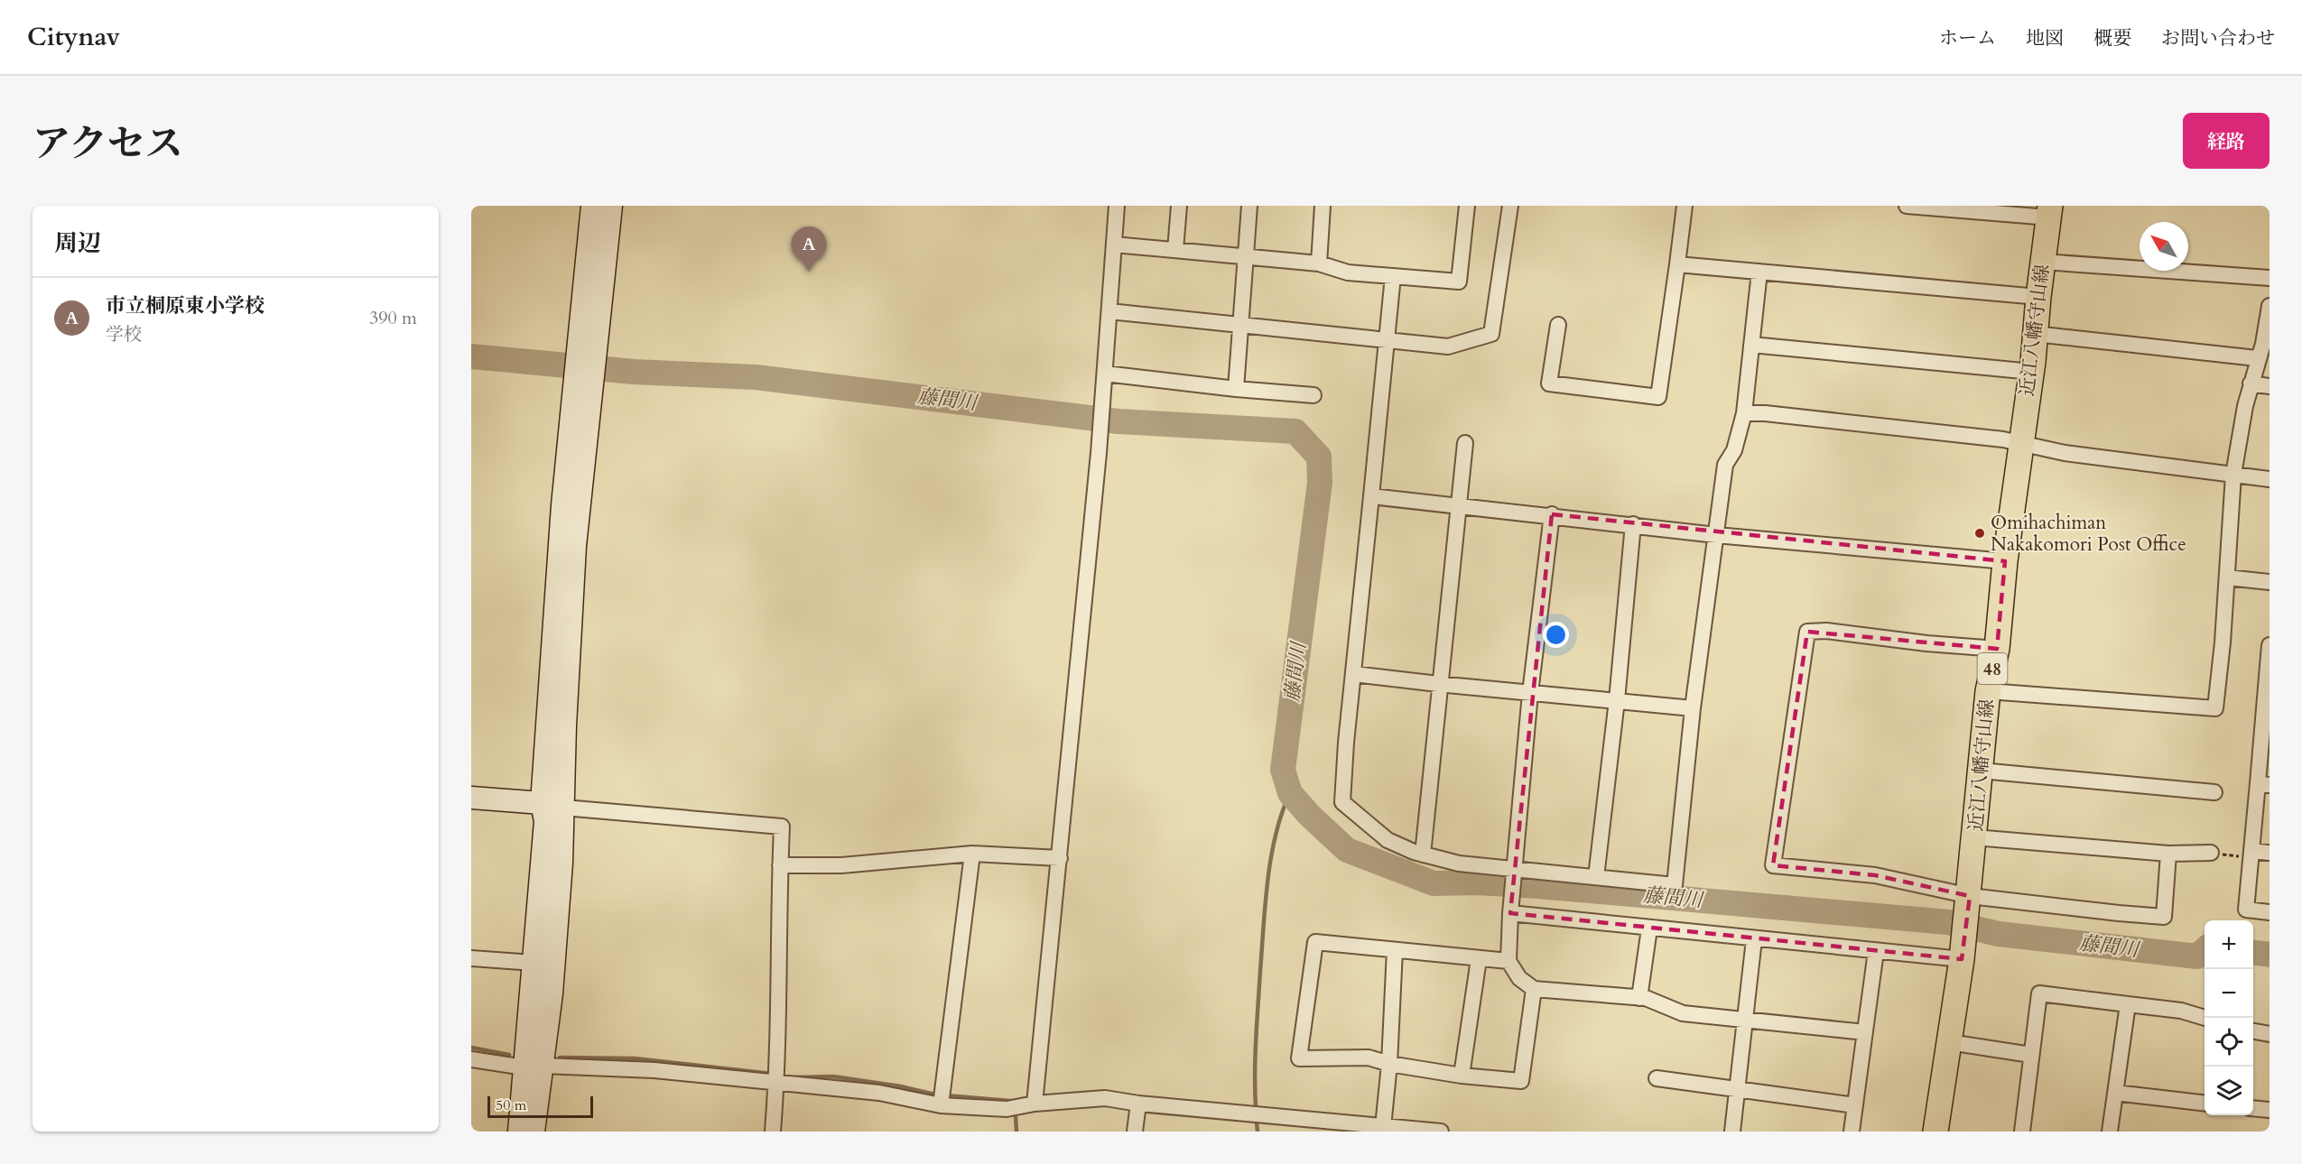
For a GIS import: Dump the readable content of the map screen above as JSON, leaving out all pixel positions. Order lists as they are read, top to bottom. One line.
{"streets":{"main road":["近江八幡守山線","48"]},"water":["藤間川"],"places":["Omihachiman Nakakomori Post Office"],"scale_bar":"50 m","north":"top left","page":{"header":"Citynav","nav":["ホーム","地図","概要","お問い合わせ"],"title":"アクセス","buttons":"経路","heading":"周辺","pins":"A","list":[{"mark":"A","name":"市立桐原東小学校","note":"学校","value":"390 m"}],"map_buttons":["+","−"],"scale":"50 m"}}
